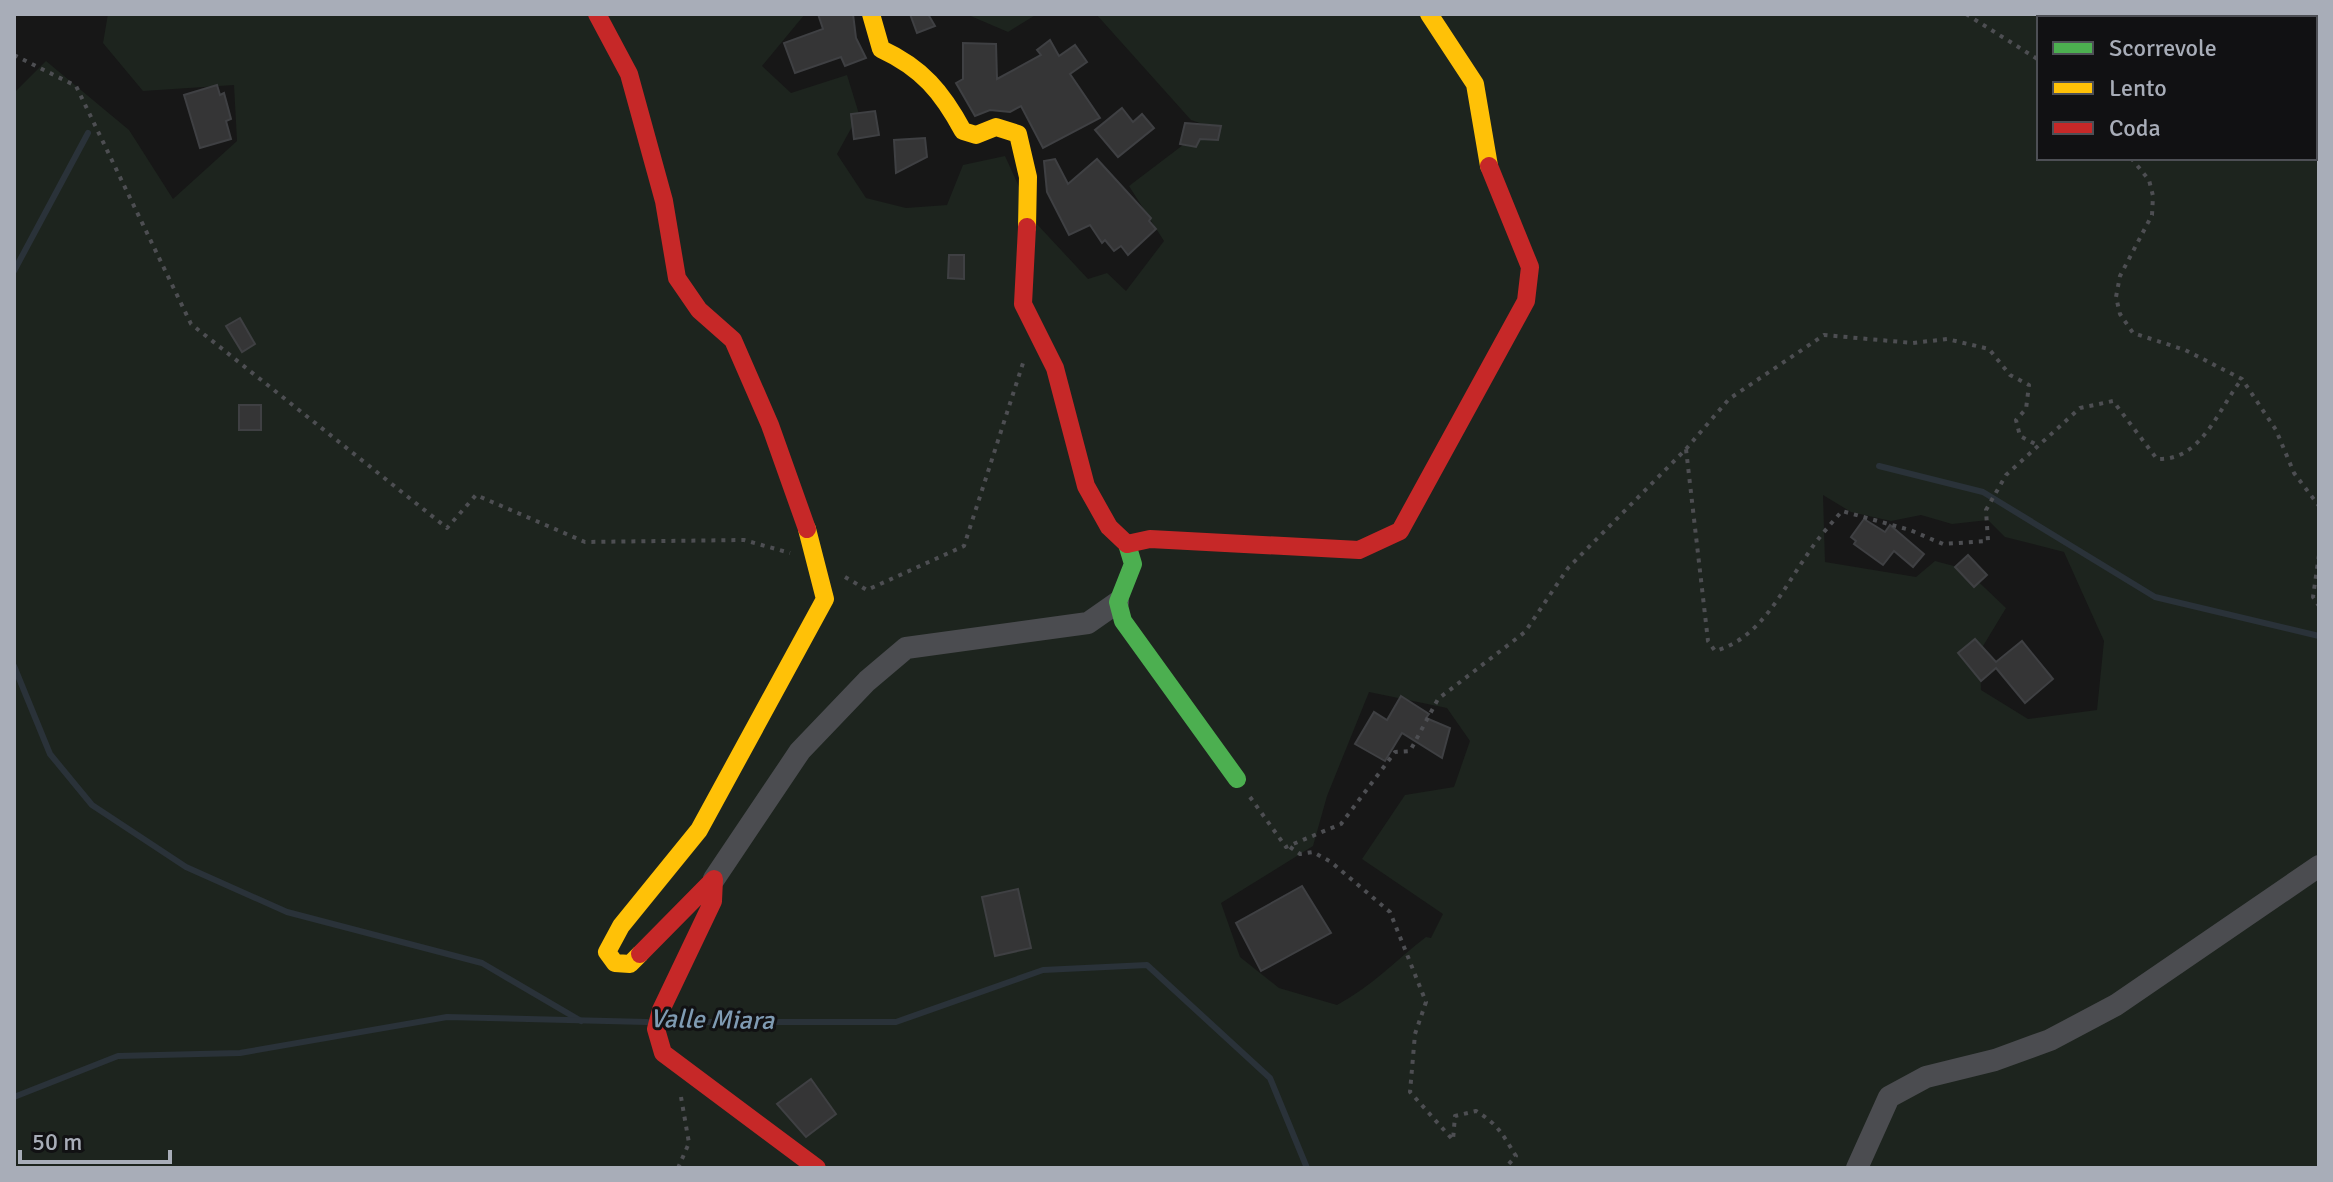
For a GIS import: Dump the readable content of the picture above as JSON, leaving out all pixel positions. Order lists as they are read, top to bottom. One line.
{"water":["Valle Miara"],"legend":["Scorrevole","Lento","Coda"],"scale_bar":"50 m"}
